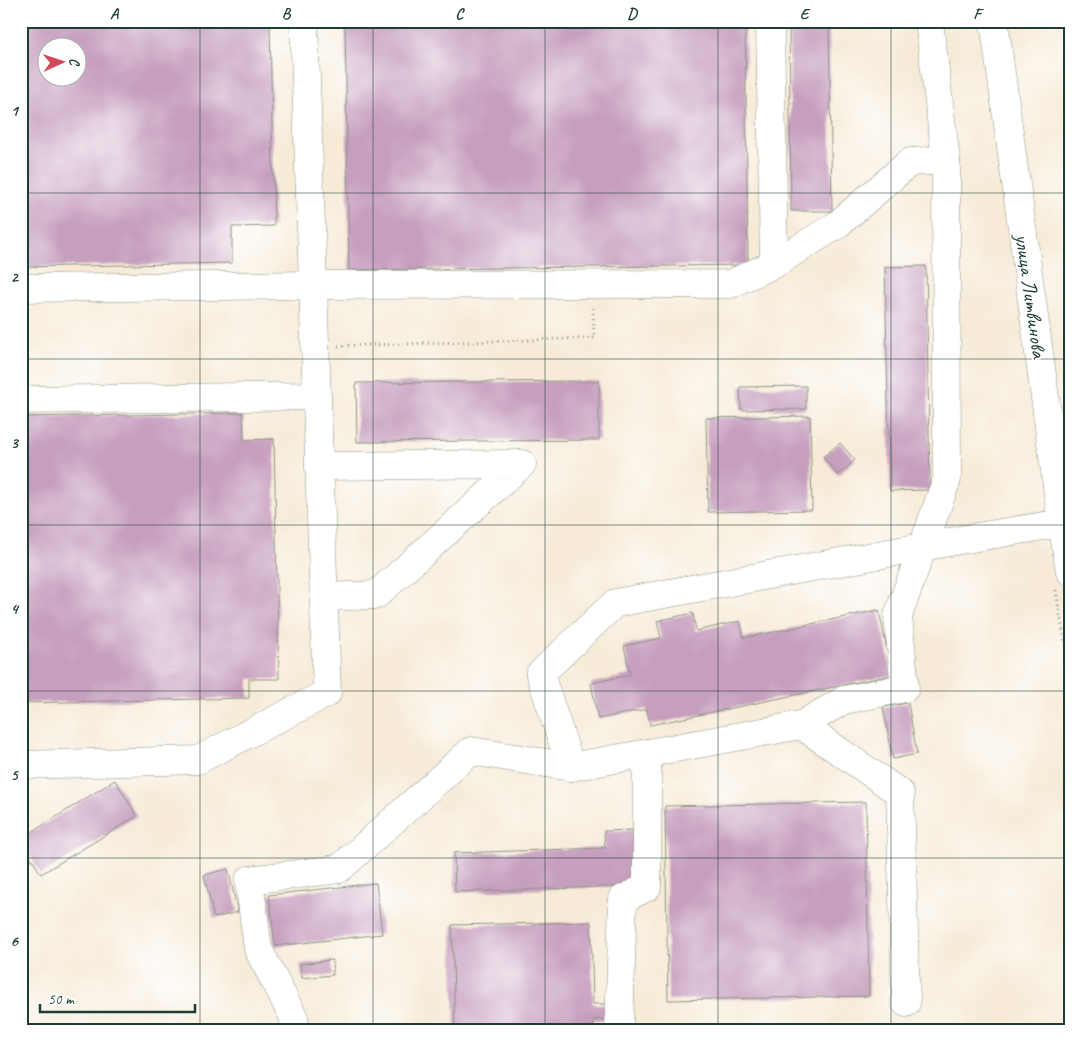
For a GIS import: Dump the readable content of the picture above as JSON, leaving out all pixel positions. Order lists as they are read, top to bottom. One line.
{"streets":{"main road":["улица Литвинова"]},"scale_bar":"50 m","north":"right","grid":{"columns":["A","B","C","D","E","F"],"rows":["1","2","3","4","5","6"]}}
